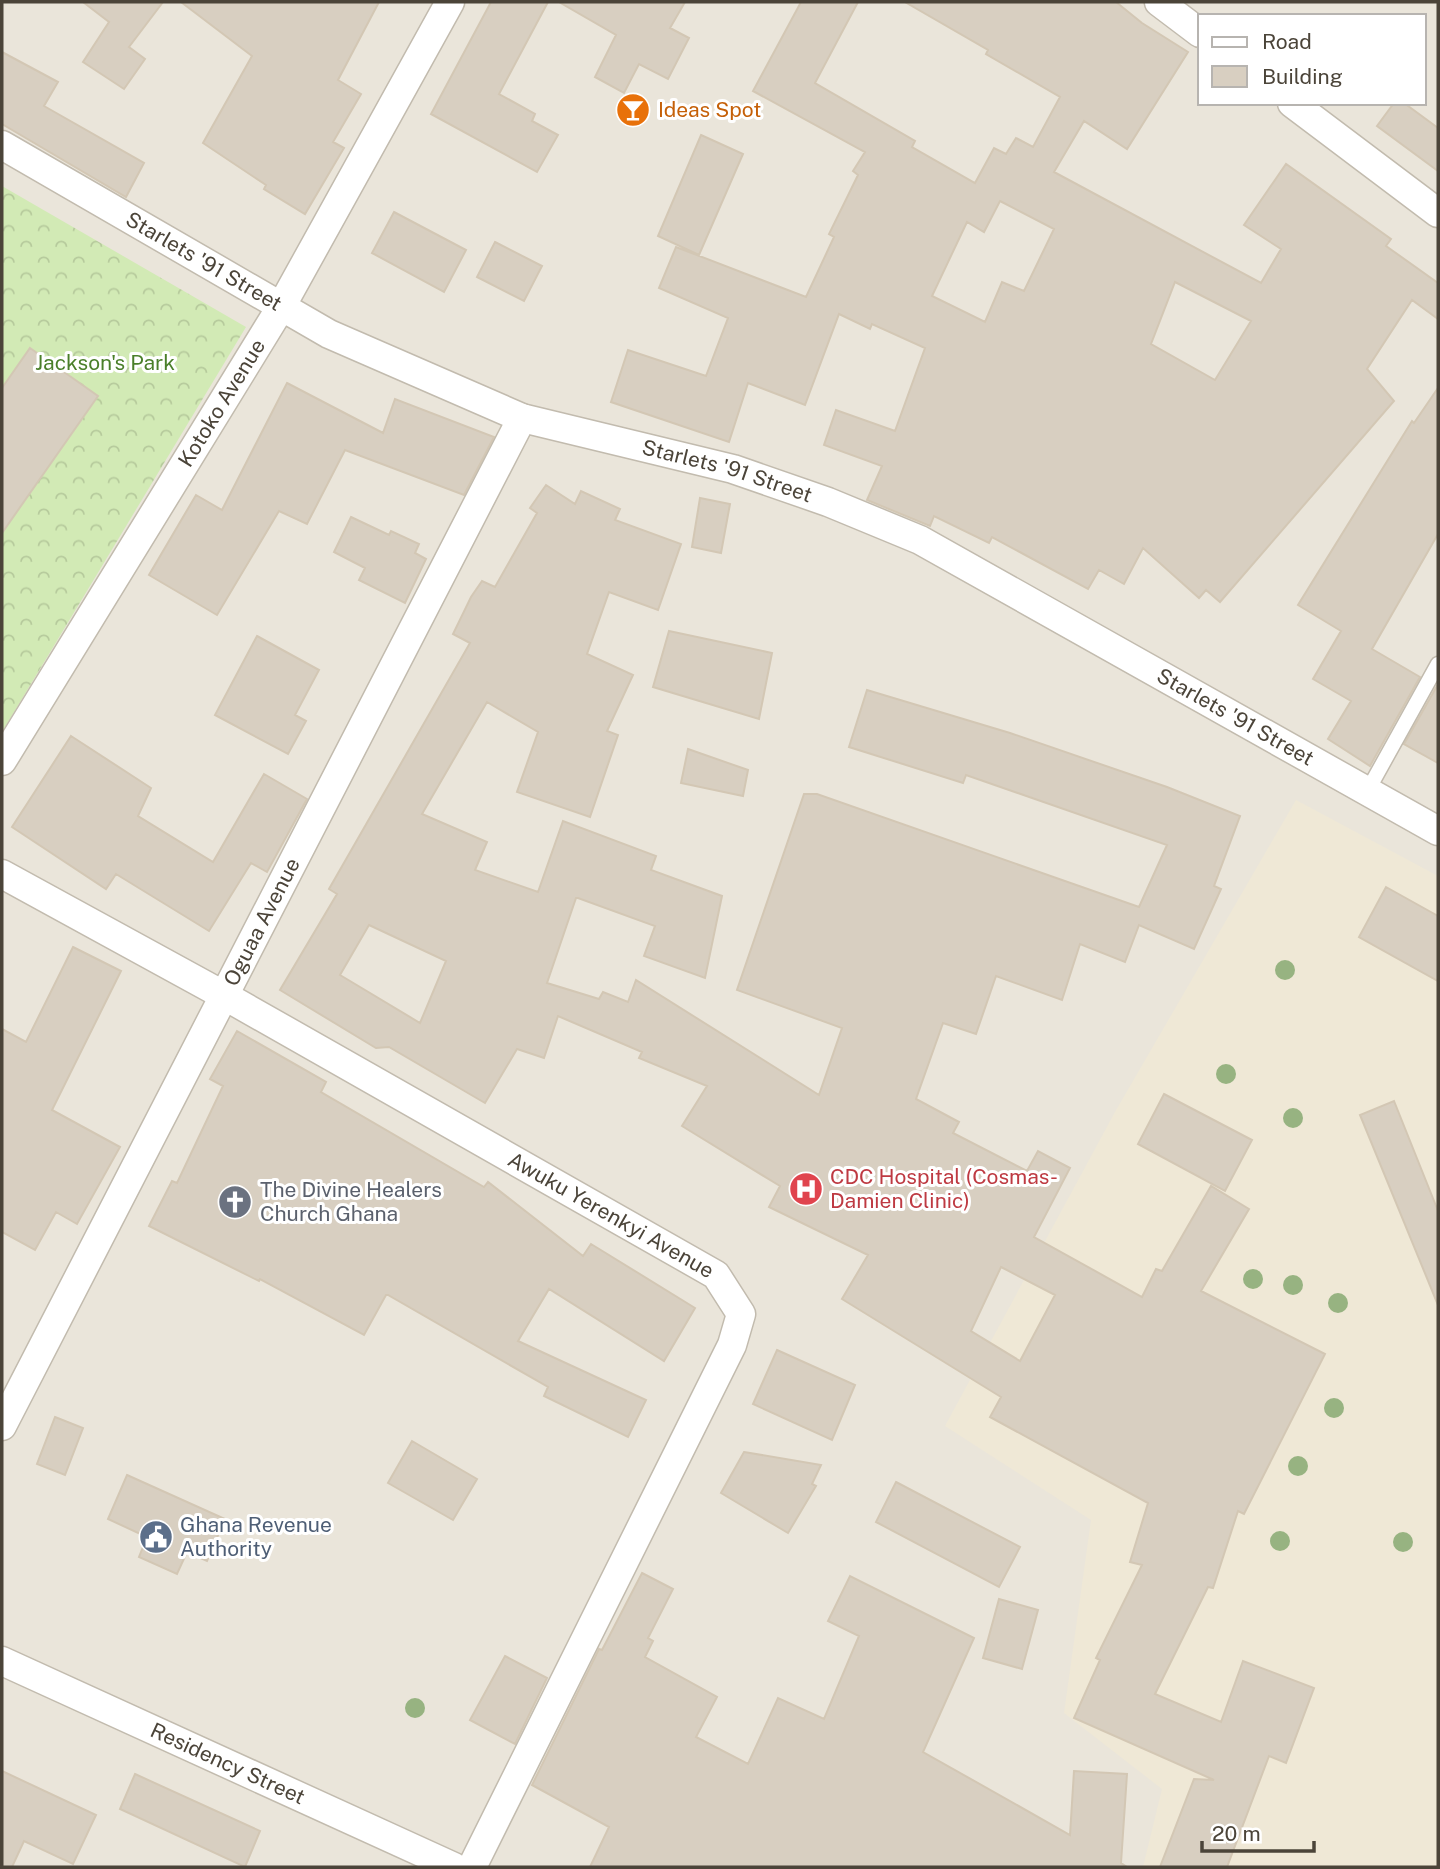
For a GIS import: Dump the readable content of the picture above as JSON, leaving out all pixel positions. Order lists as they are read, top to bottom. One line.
{"streets":{"street":["Starlets '91 Street","Kotoko Avenue","Oguaa Avenue","Awuku Yerenkyi Avenue","Residency Street"]},"crossings":[["Starlets '91 Street","Kotoko Avenue"],["Starlets '91 Street","Oguaa Avenue"],["Oguaa Avenue","Awuku Yerenkyi Avenue"]],"parks":["Jackson's Park"],"places":{"bar":["Ideas Spot"],"hospital":["CDC Hospital (Cosmas- Damien Clinic)"],"church":["The Divine Healers Church Ghana"],"public building":["Ghana Revenue Authority"]},"legend":["Road","Building"],"scale_bar":"20 m"}
